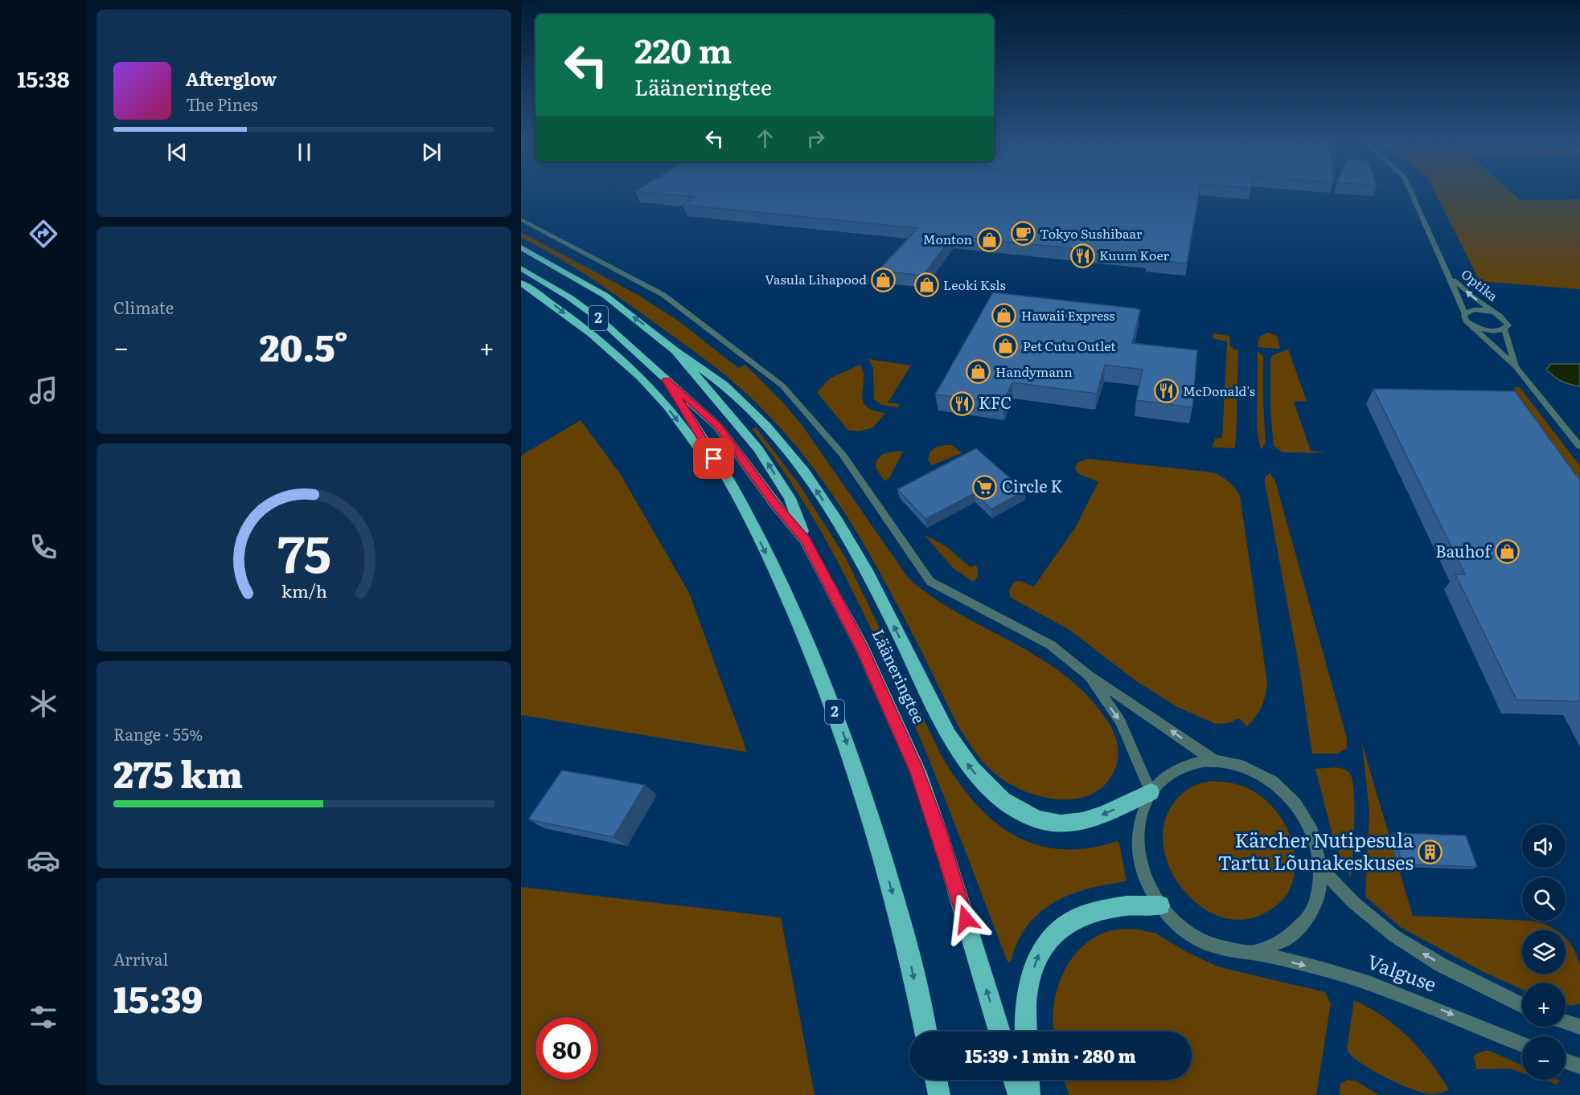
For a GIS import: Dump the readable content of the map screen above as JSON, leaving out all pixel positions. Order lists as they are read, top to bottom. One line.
{"streets":{"highway":["2","Lääneringtee"],"street":["Optika","Valguse"]},"places":{"cafe":["Tokyo Sushibaar"],"shop":["Monton","Vasula Lihapood","Leoki Ksls","Hawaii Express","Pet Cutu Outlet","Handymann","Bauhof"],"restaurant":["Kuum Koer","McDonald's","KFC"],"supermarket":["Circle K"],"building":["Kärcher Nutipesula Tartu Lõunakeskuses"]},"page":{"tabs":"15:38","turn":["220 m","Lääneringtee"],"song":["Afterglow","The Pines"],"tile":["Climate",["Range · 55%","275 km"],["Arrival","15:39"]],"heat":["−","20.5°","+"],"map_buttons":["+","−"],"limit":"80","trip":"15:39 · 1 min · 280 m","gauge":["75","km/h"]}}
